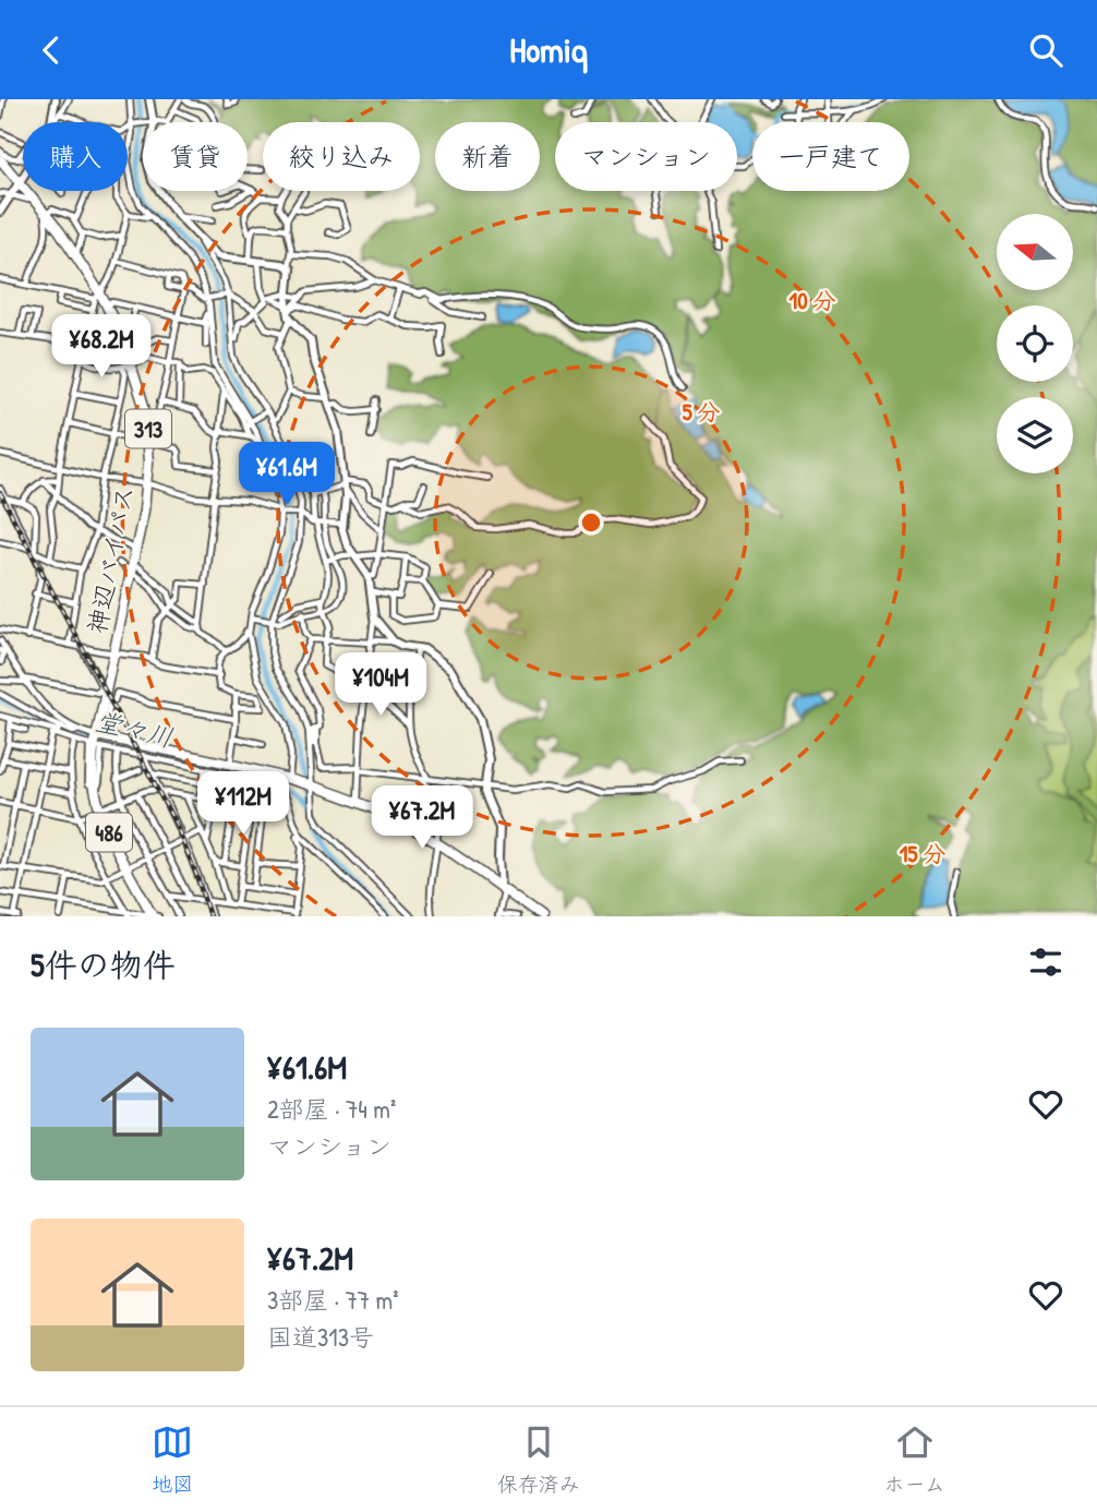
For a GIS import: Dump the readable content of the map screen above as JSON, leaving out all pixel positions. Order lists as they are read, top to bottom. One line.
{"streets":{"highway":["313","神辺バイパス","486"]},"crossings":[["神辺バイパス","486"]],"water":["堂々川"],"north":"left","page":{"header":"Homiq","chip":["購入","賃貸","絞り込み","新着","マンション","一戸建て"],"price":["¥68.2M","¥61.6M","¥104M","¥112M","¥67.2M"],"heading":"5件の物件","list":[{"name":"¥61.6M","note":"2部屋 · 74 m² · マンション"},{"name":"¥67.2M","note":"3部屋 · 77 m² · 国道313号"}],"tabs":["地図","保存済み","ホーム"]},"rings":["10 分","5 分","15 分"]}
